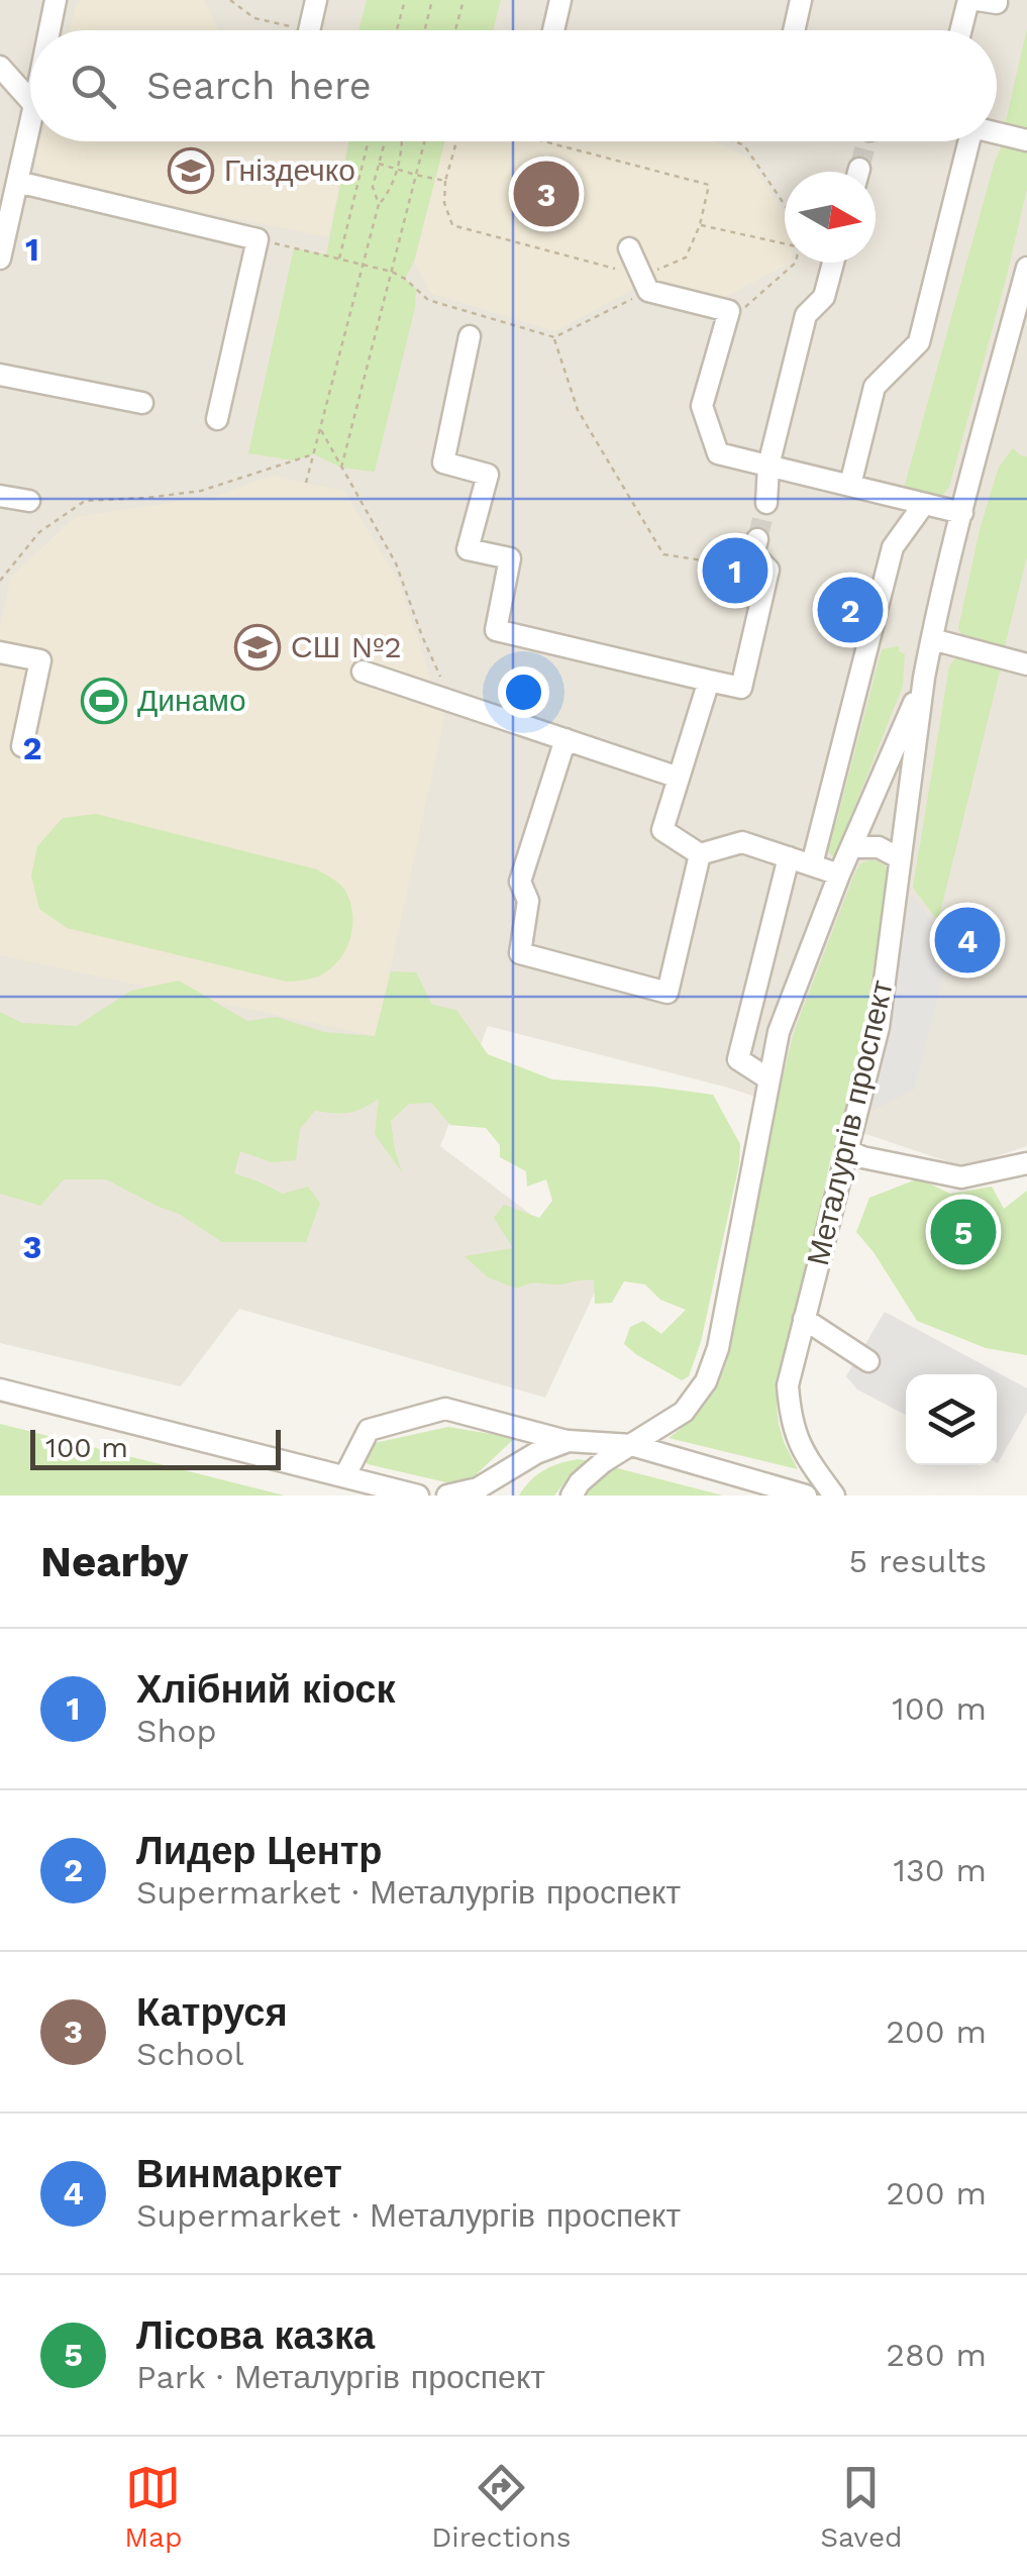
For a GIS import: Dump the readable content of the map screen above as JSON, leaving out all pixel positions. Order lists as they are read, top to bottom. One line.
{"streets":{"street":["Металургів проспект"]},"places":{"school or university":["Гніздечко","СШ №2"],"sports":["Динамо"]},"scale_bar":"100 m","north":"right","page":{"search":"Search here","pins":["3","1","2","4","5"],"scale":"100 m","heading":["Nearby","5 results"],"list":[{"mark":"1","name":"Хлібний кіоск","note":"Shop","value":"100 m"},{"mark":"2","name":"Лидер Центр","note":"Supermarket · Металургів проспект","value":"130 m"},{"mark":"3","name":"Катруся","note":"School","value":"200 m"},{"mark":"4","name":"Винмаркет","note":"Supermarket · Металургів проспект","value":"200 m"},{"mark":"5","name":"Лісова казка","note":"Park · Металургів проспект","value":"280 m"}],"nav":["Map","Directions","Saved"]},"grid":{"rows":["1","2","3"]}}
